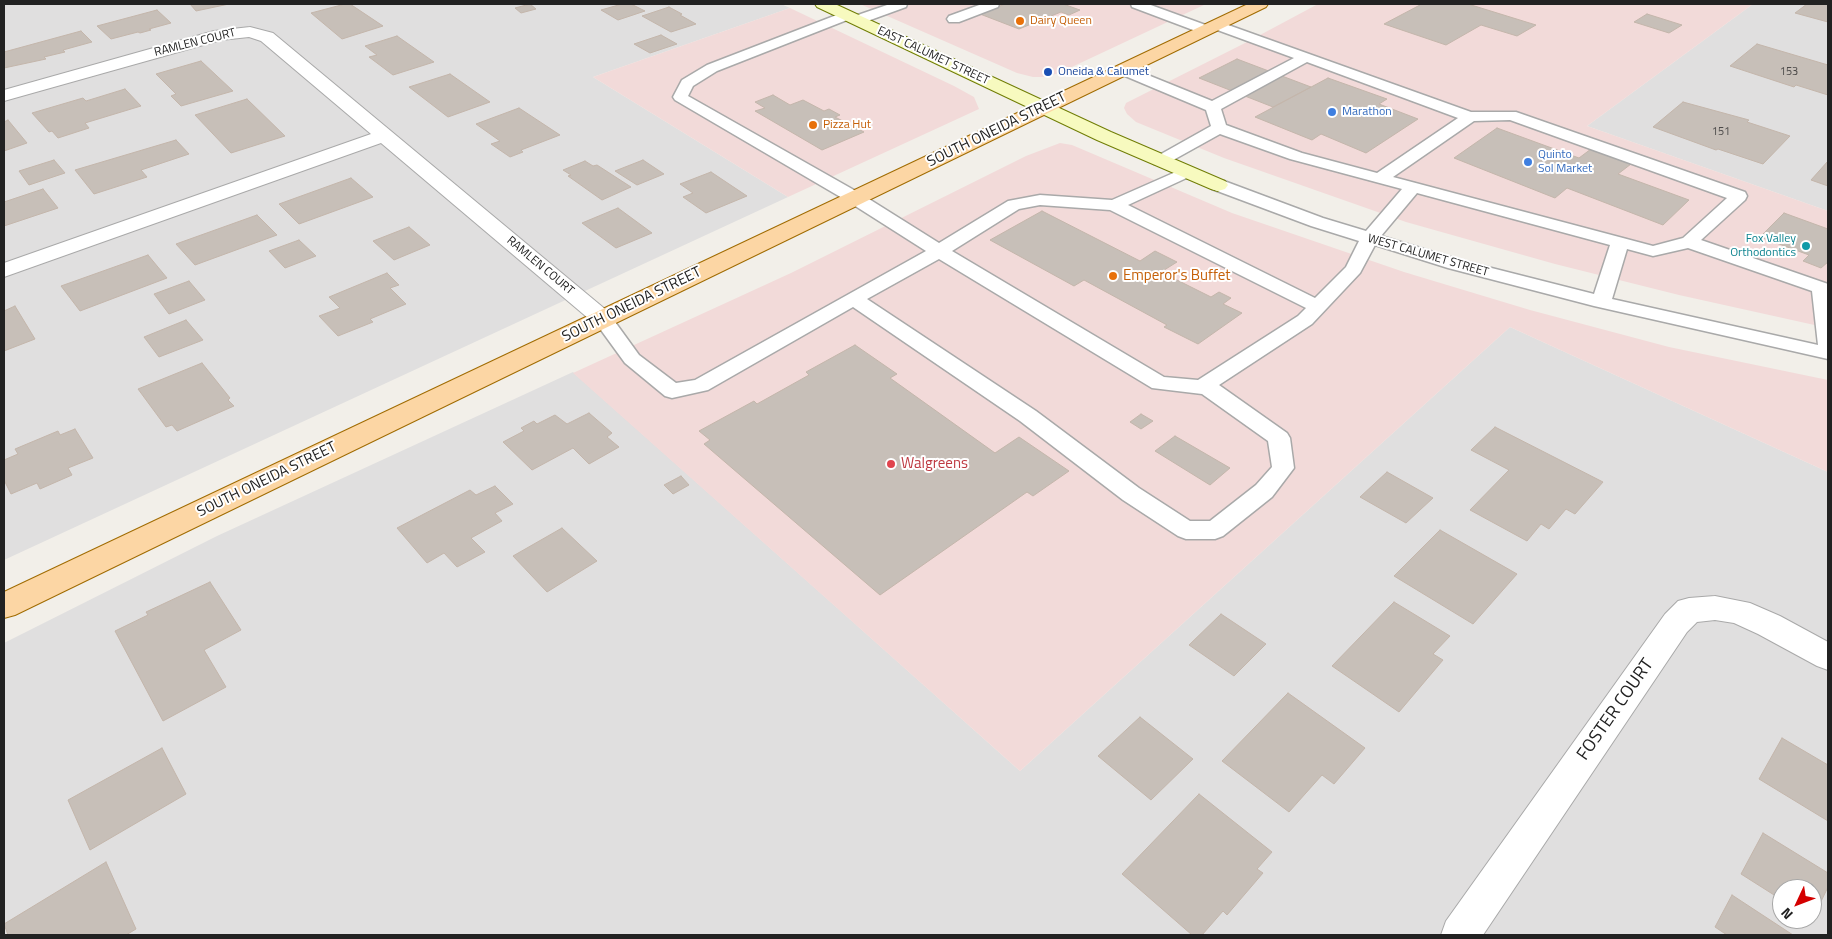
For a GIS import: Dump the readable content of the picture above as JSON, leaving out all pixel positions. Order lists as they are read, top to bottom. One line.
{"streets":{"main road":["EAST CALUMET STREET","SOUTH ONEIDA STREET","WEST CALUMET STREET"],"street":["RAMLEN COURT","FOSTER COURT"]},"crossings":[["RAMLEN COURT","SOUTH ONEIDA STREET"],["EAST CALUMET STREET","SOUTH ONEIDA STREET"],["EAST CALUMET STREET","WEST CALUMET STREET"],["SOUTH ONEIDA STREET","WEST CALUMET STREET"]],"places":["Dairy Queen","Oneida & Calumet","Marathon","Pizza Hut","Quinto Sol Market","Fox Valley Orthodontics","Emperor's Buffet","Walgreens"],"house_numbers":["153","151"],"north":"bottom left"}
